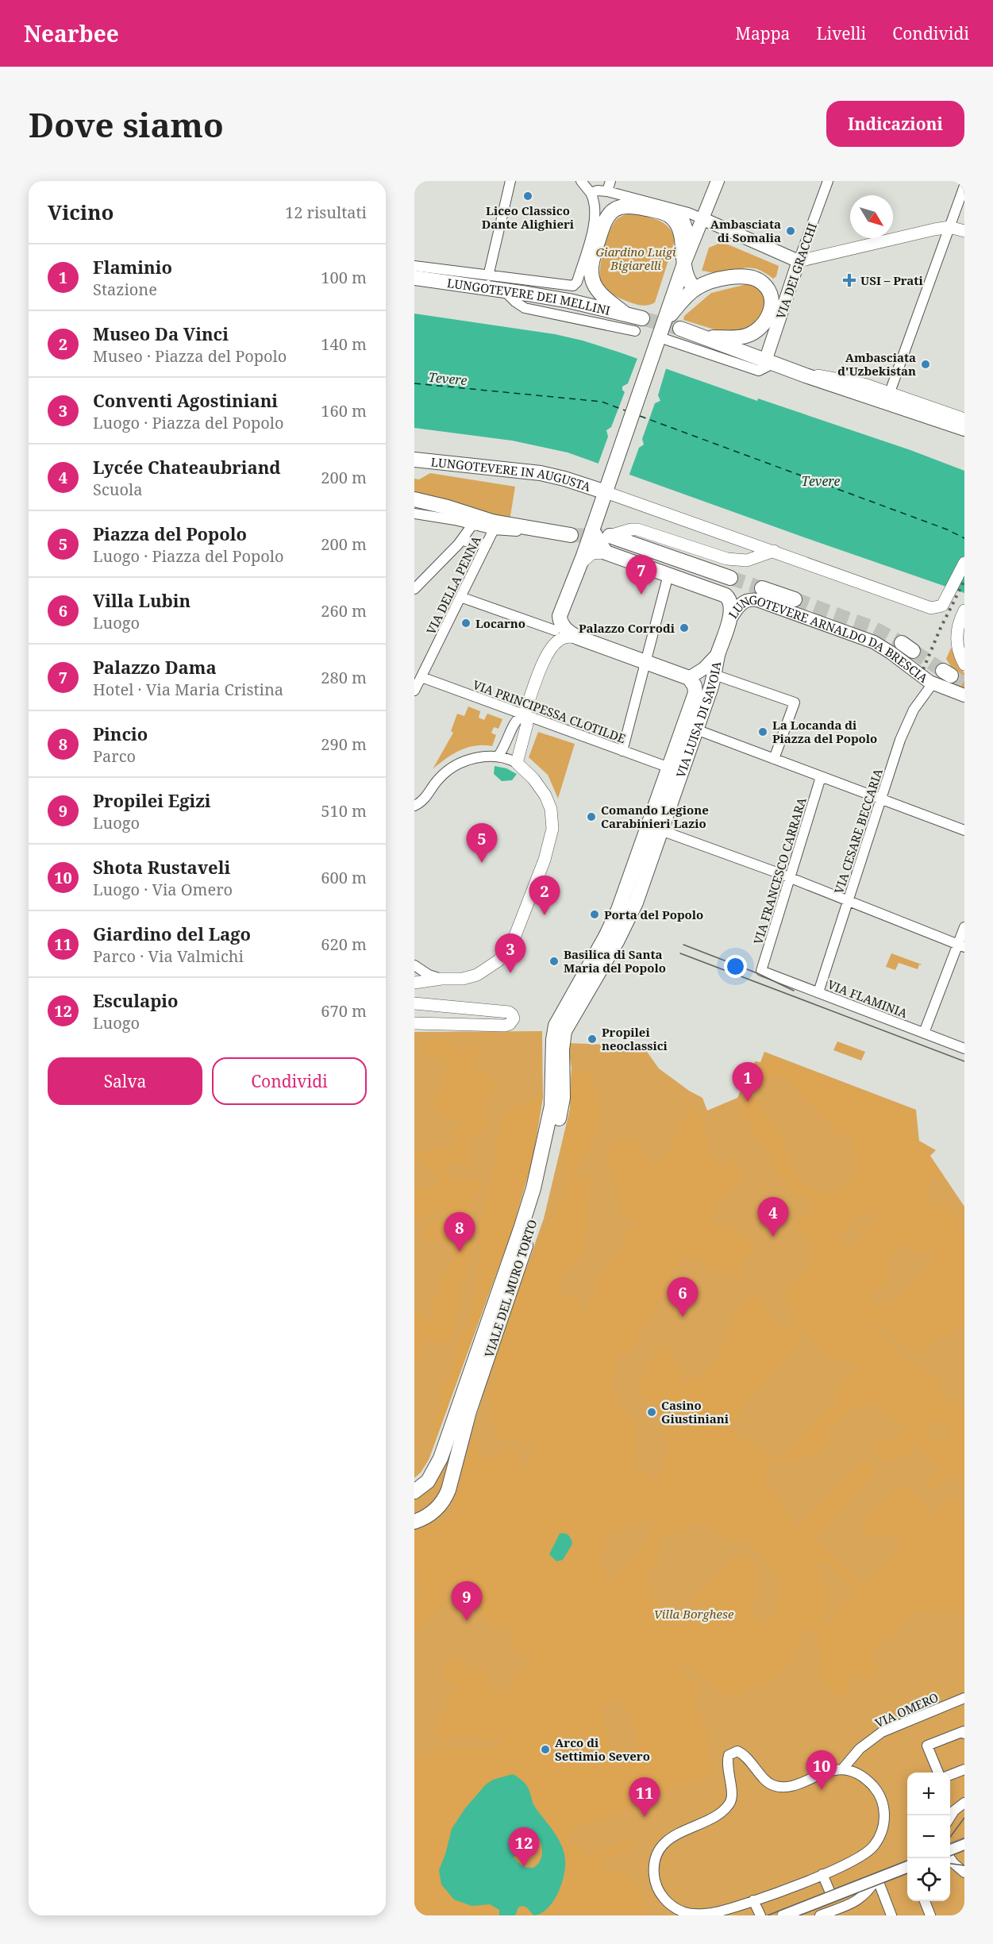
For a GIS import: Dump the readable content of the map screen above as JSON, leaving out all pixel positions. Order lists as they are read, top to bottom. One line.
{"streets":{"main road":["VIA DEI GRACCHI","LUNGOTEVERE DEI MELLINI","LUNGOTEVERE IN AUGUSTA","LUNGOTEVERE ARNALDO DA BRESCIA","VIA LUISA DI SAVOIA","VIALE DEL MURO TORTO"],"street":["VIA DELLA PENNA","VIA PRINCIPESSA CLOTILDE","VIA CESARE BECCARIA","VIA FRANCESCO CARRARA","VIA FLAMINIA","VIA OMERO"]},"crossings":[["VIA DELLA PENNA","VIA PRINCIPESSA CLOTILDE"],["LUNGOTEVERE ARNALDO DA BRESCIA","VIA LUISA DI SAVOIA"],["LUNGOTEVERE ARNALDO DA BRESCIA","VIA CESARE BECCARIA"],["VIA PRINCIPESSA CLOTILDE","VIA LUISA DI SAVOIA"],["VIA CESARE BECCARIA","VIA FLAMINIA"],["VIA FRANCESCO CARRARA","VIA FLAMINIA"]],"water":["Tevere"],"parks":["Giardino Luigi Bigiarelli","Villa Borghese"],"places":{"other":["Liceo Classico Dante Alighieri","Ambasciata di Somalia","Ambasciata d'Uzbekistan","Locarno","Palazzo Corrodi","La Locanda di Piazza del Popolo","Comando Legione Carabinieri Lazio","Porta del Popolo","Basilica di Santa Maria del Popolo","Propilei neoclassici","Casino Giustiniani","Arco di Settimio Severo"],"health":["USI – Prati"]},"north":"bottom right","page":{"header":"Nearbee","nav":["Mappa","Livelli","Condividi"],"buttons":["Indicazioni",["Salva","Condividi"]],"title":"Dove siamo","heading":["Vicino","12 risultati"],"list":[{"mark":"1","name":"Flaminio","note":"Stazione","value":"100 m"},{"mark":"2","name":"Museo Da Vinci","note":"Museo · Piazza del Popolo","value":"140 m"},{"mark":"3","name":"Conventi Agostiniani","note":"Luogo · Piazza del Popolo","value":"160 m"},{"mark":"4","name":"Lycée Chateaubriand","note":"Scuola","value":"200 m"},{"mark":"5","name":"Piazza del Popolo","note":"Luogo · Piazza del Popolo","value":"200 m"},{"mark":"6","name":"Villa Lubin","note":"Luogo","value":"260 m"},{"mark":"7","name":"Palazzo Dama","note":"Hotel · Via Maria Cristina","value":"280 m"},{"mark":"8","name":"Pincio","note":"Parco","value":"290 m"},{"mark":"9","name":"Propilei Egizi","note":"Luogo","value":"510 m"},{"mark":"10","name":"Shota Rustaveli","note":"Luogo · Via Omero","value":"600 m"},{"mark":"11","name":"Giardino del Lago","note":"Parco · Via Valmichi","value":"620 m"},{"mark":"12","name":"Esculapio","note":"Luogo","value":"670 m"}],"pins":["7","5","2","3","1","4","8","6","9","10","11","12"],"map_buttons":["+","−"]}}
